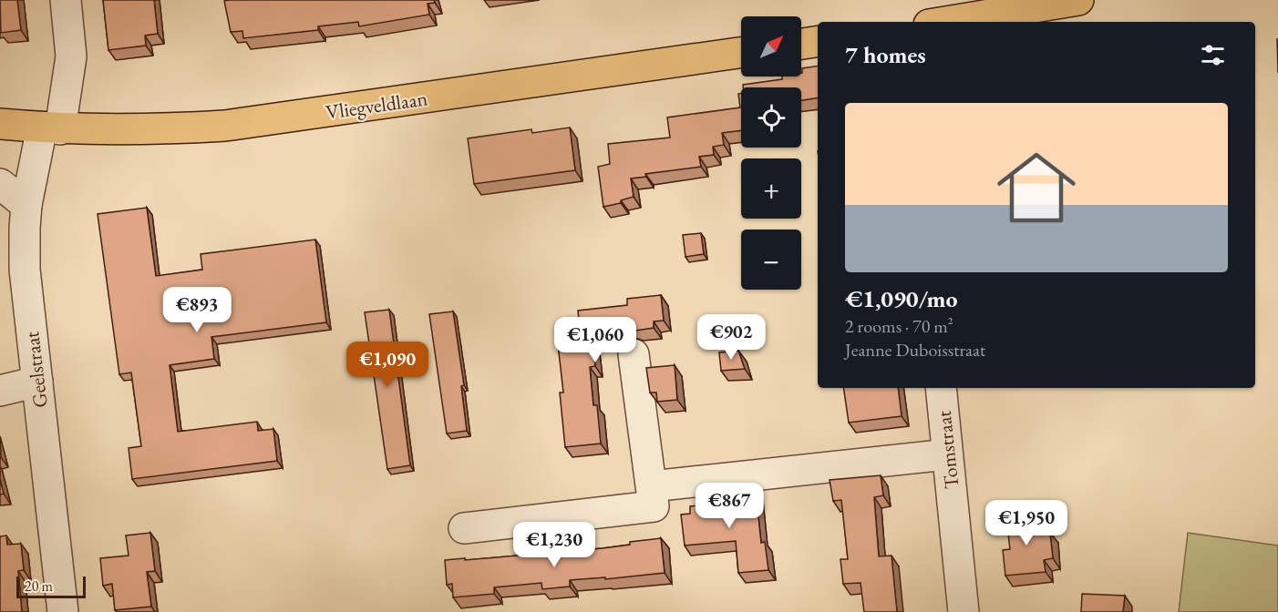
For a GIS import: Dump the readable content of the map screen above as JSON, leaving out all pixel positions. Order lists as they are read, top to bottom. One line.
{"streets":{"main road":["Vliegveldlaan"],"street":["Geelstraat","Tomstraat"]},"crossings":[["Vliegveldlaan","Geelstraat"]],"scale_bar":"20 m","north":"top right","page":{"map_buttons":["+","−"],"heading":"7 homes","list":[{"name":"€1,090/mo","note":"2 rooms · 70 m² · Jeanne Duboisstraat"}],"price":["€893","€902","€1,060","€1,090","€867","€1,950","€1,230"],"scale":"20 m"}}
